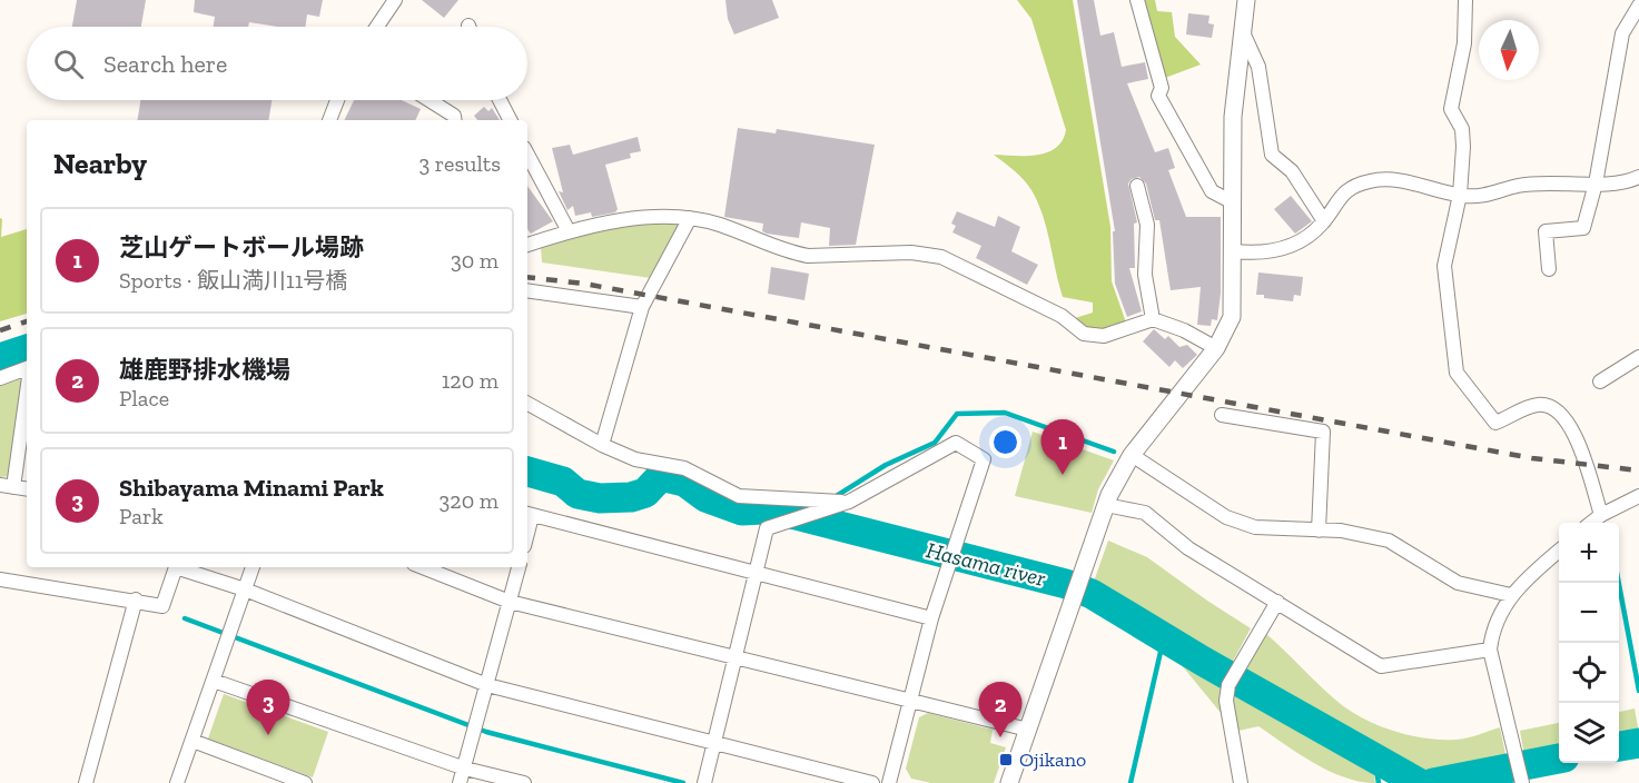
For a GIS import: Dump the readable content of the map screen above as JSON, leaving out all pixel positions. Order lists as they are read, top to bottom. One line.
{"water":["Hasama river"],"places":{"transit":["Ojikano"]},"north":"bottom","page":{"search":"Search here","heading":["Nearby","3 results"],"list":[{"mark":"1","name":"芝山ゲートボール場跡","note":"Sports · 飯山満川11号橋","value":"30 m"},{"mark":"2","name":"雄鹿野排水機場","note":"Place","value":"120 m"},{"mark":"3","name":"Shibayama Minami Park","note":"Park","value":"320 m"}],"pins":["1","3","2"],"map_buttons":["+","−"]}}
